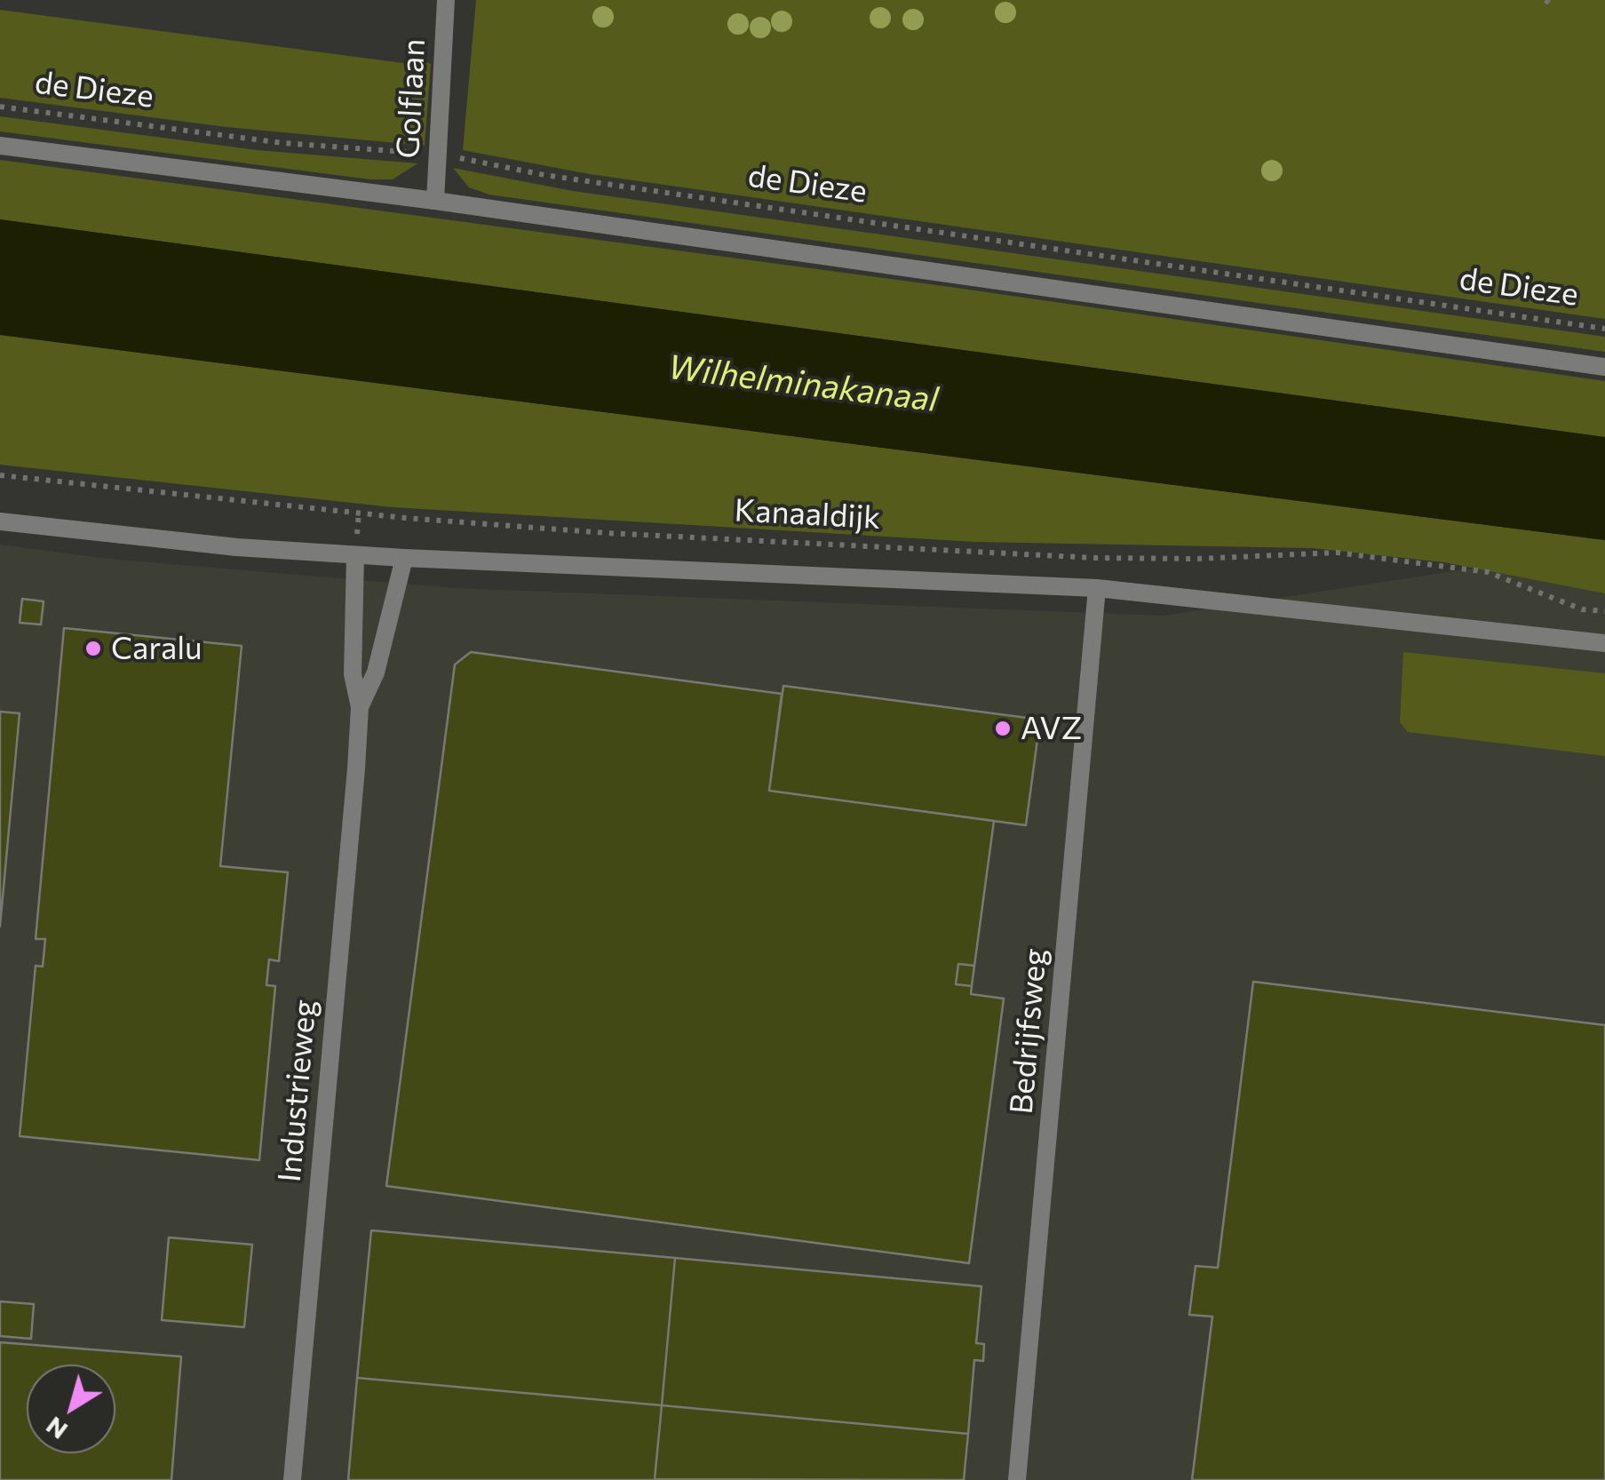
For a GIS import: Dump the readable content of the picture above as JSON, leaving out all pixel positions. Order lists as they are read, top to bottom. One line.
{"streets":{"street":["Golflaan","Kanaaldijk","Bedrijfsweg","Industrieweg"],"path":["de Dieze"]},"crossings":[["de Dieze","Golflaan"],["Kanaaldijk","Bedrijfsweg"],["Kanaaldijk","Industrieweg"]],"water":["Wilhelminakanaal"],"places":["Caralu","AVZ"],"north":"bottom left"}
